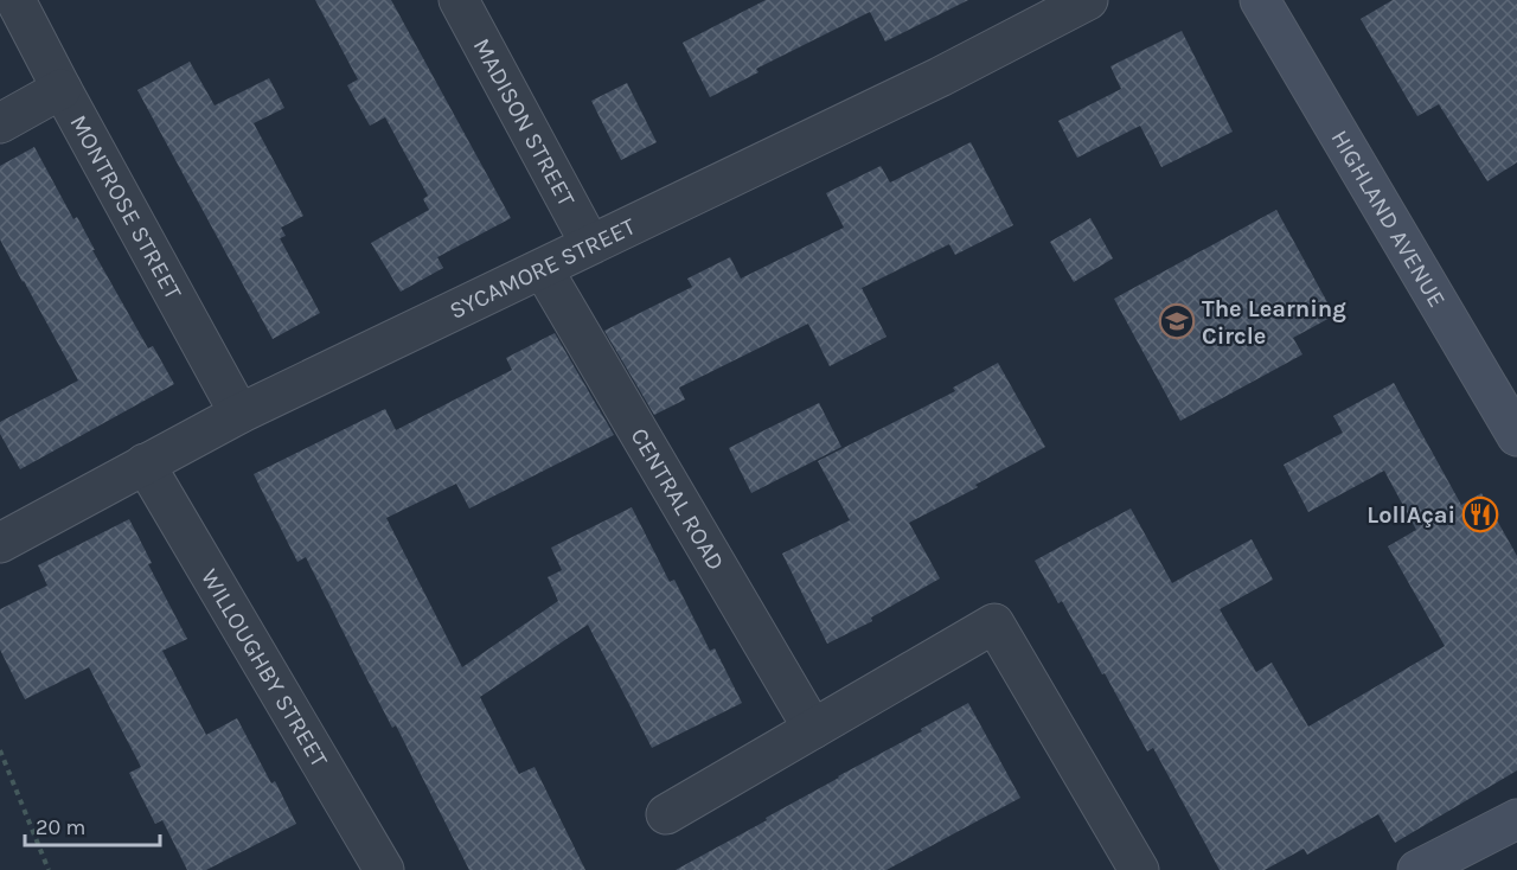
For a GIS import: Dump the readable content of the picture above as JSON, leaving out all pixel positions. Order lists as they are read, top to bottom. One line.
{"streets":{"main road":["HIGHLAND AVENUE"],"street":["MADISON STREET","MONTROSE STREET","SYCAMORE STREET","CENTRAL ROAD","WILLOUGHBY STREET"]},"crossings":[["MADISON STREET","SYCAMORE STREET"],["MONTROSE STREET","SYCAMORE STREET"],["SYCAMORE STREET","CENTRAL ROAD"],["SYCAMORE STREET","WILLOUGHBY STREET"]],"places":{"school or university":["The Learning Circle"],"restaurant":["LollAçai"]},"scale_bar":"20 m"}
